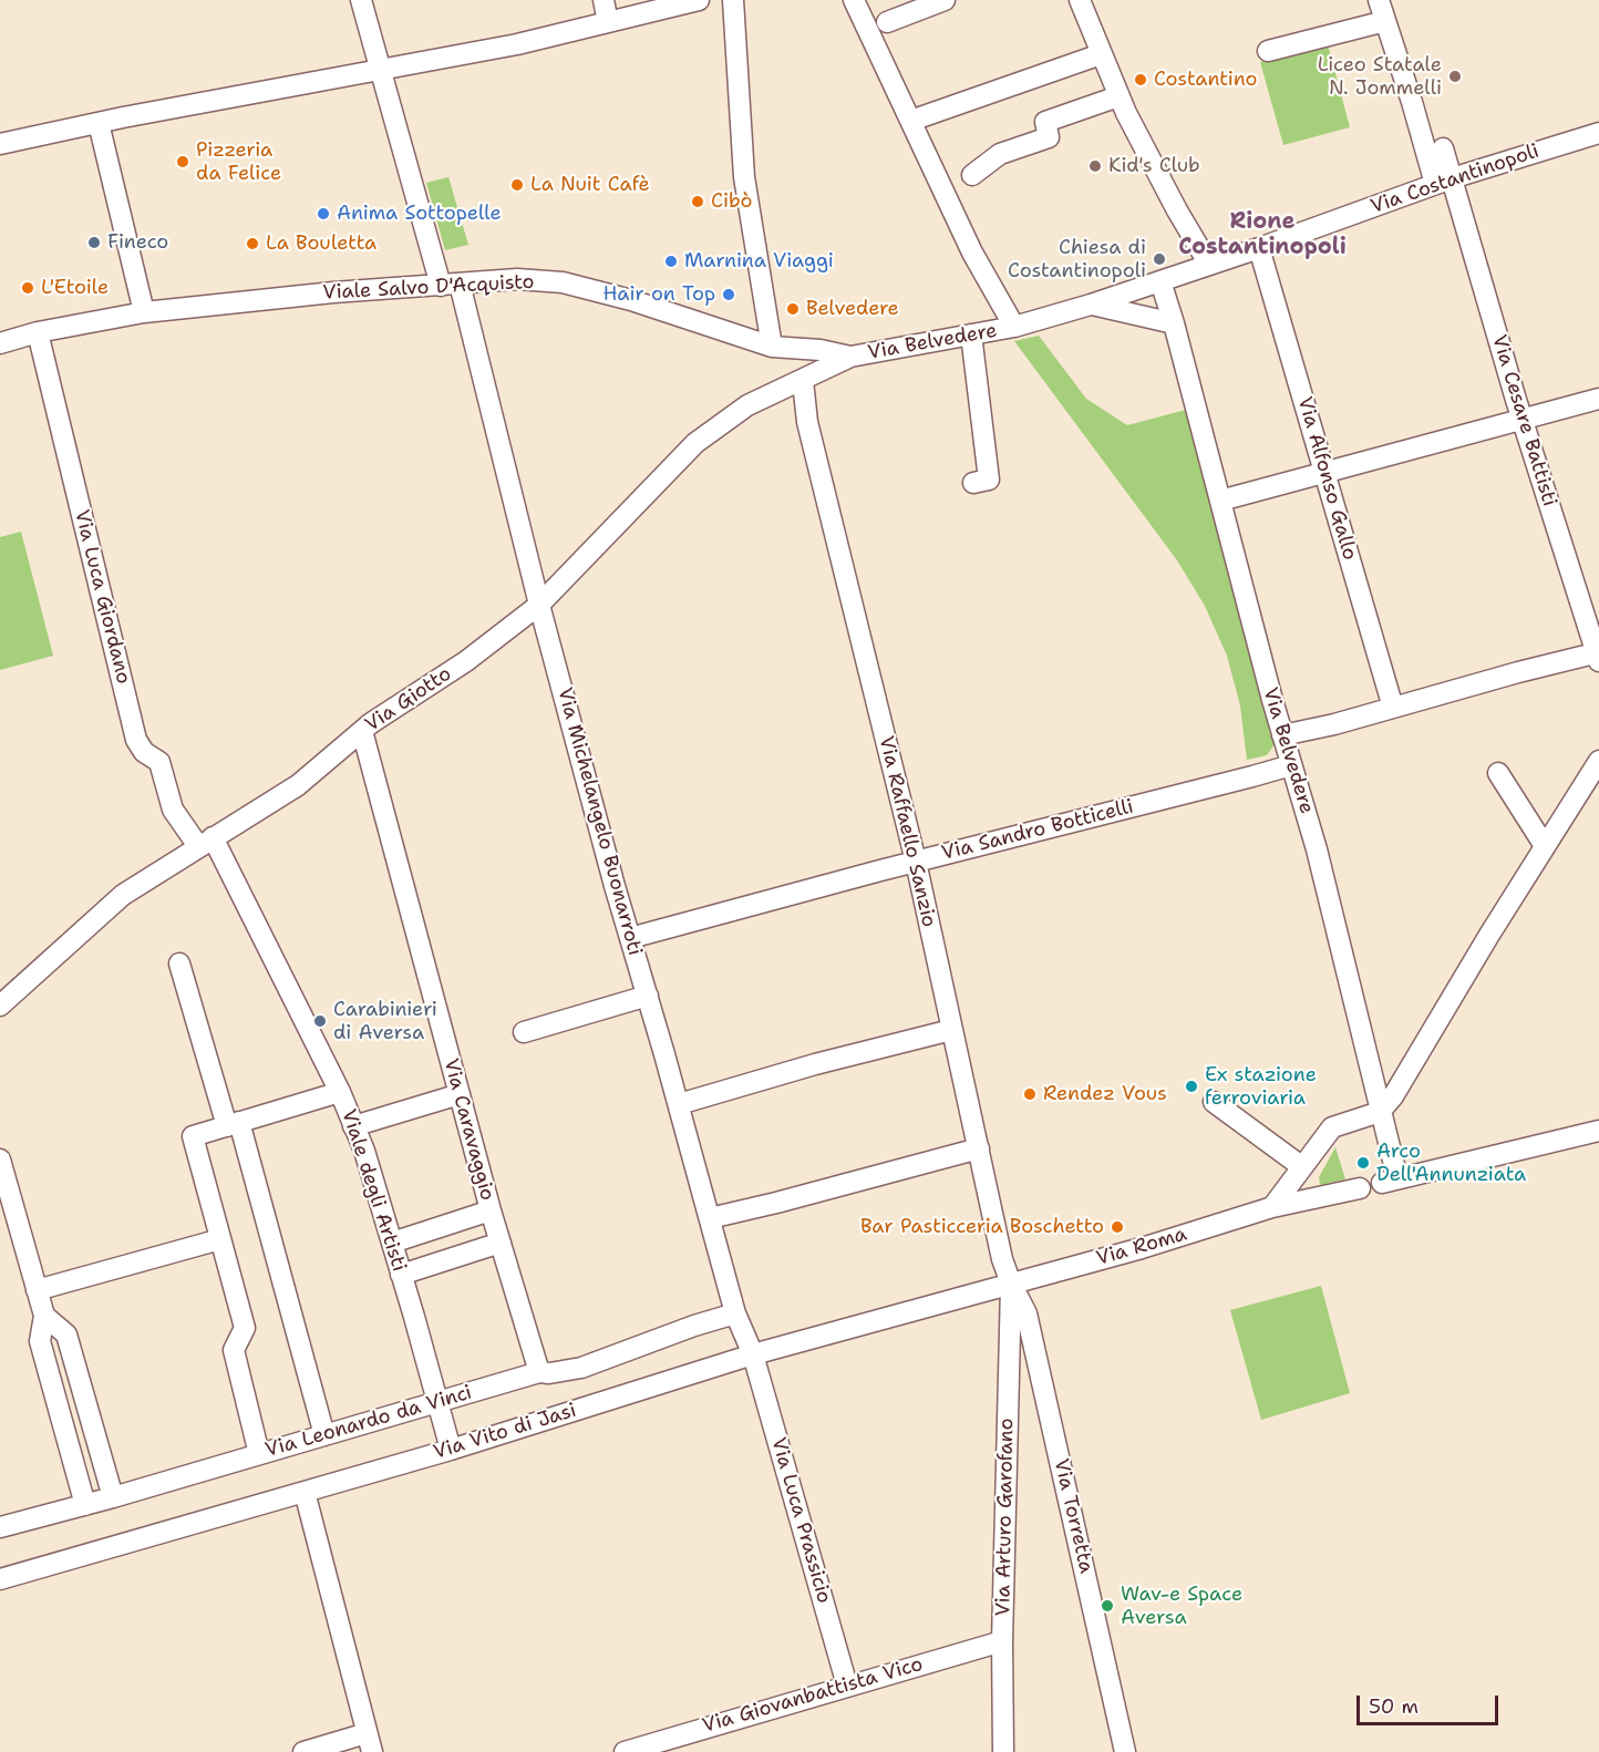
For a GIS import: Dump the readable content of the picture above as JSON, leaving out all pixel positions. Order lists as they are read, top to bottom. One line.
{"streets":{"street":["Via Costantinopoli","Viale Salvo D'Acquisto","Via Belvedere","Via Cesare Battisti","Via Alfonso Gallo","Via Luca Giordano","Via Giotto","Via Michelangelo Buonarroti","Via Sandro Botticelli","Via Raffaello Sanzio","Via Caravaggio","Viale degli Artisti","Via Roma","Via Leonardo da Vinci","Via Vito di Jasi","Via Torretta","Via Arturo Garofano","Via Luca Prassicio","Via Giovanbattista Vico"]},"crossings":[["Via Costantinopoli","Via Belvedere"],["Via Costantinopoli","Via Cesare Battisti"],["Via Costantinopoli","Via Alfonso Gallo"],["Viale Salvo D'Acquisto","Via Belvedere"],["Viale Salvo D'Acquisto","Via Luca Giordano"],["Viale Salvo D'Acquisto","Via Michelangelo Buonarroti"],["Via Belvedere","Via Sandro Botticelli"],["Via Luca Giordano","Via Giotto"],["Via Luca Giordano","Viale degli Artisti"],["Via Giotto","Via Michelangelo Buonarroti"],["Via Giotto","Via Raffaello Sanzio"],["Via Giotto","Via Caravaggio"],["Via Giotto","Viale degli Artisti"],["Via Michelangelo Buonarroti","Via Sandro Botticelli"],["Via Michelangelo Buonarroti","Via Leonardo da Vinci"],["Via Michelangelo Buonarroti","Via Vito di Jasi"],["Via Michelangelo Buonarroti","Via Luca Prassicio"],["Via Sandro Botticelli","Via Raffaello Sanzio"],["Via Raffaello Sanzio","Via Roma"],["Via Raffaello Sanzio","Via Vito di Jasi"],["Via Raffaello Sanzio","Via Torretta"],["Via Raffaello Sanzio","Via Arturo Garofano"],["Via Caravaggio","Via Leonardo da Vinci"],["Viale degli Artisti","Via Leonardo da Vinci"],["Viale degli Artisti","Via Vito di Jasi"],["Via Roma","Via Vito di Jasi"],["Via Roma","Via Torretta"],["Via Roma","Via Arturo Garofano"],["Via Vito di Jasi","Via Torretta"],["Via Vito di Jasi","Via Arturo Garofano"],["Via Vito di Jasi","Via Luca Prassicio"],["Via Torretta","Via Arturo Garofano"],["Via Arturo Garofano","Via Giovanbattista Vico"],["Via Luca Prassicio","Via Giovanbattista Vico"]],"districts":["Rione Costantinopoli"],"places":["Liceo Statale N. Jommelli","Costantino","Pizzeria da Felice","Kid's Club","La Nuit Cafè","Cibò","Anima Sottopelle","Fineco","La Bouletta","Chiesa di Costantinopoli","Marnina Viaggi","L'Etoile","Hair on Top","Belvedere","Carabinieri di Aversa","Ex stazione ferroviaria","Rendez Vous","Arco Dell'Annunziata","Bar Pasticceria Boschetto","Wav-e Space Aversa"],"scale_bar":"50 m"}
